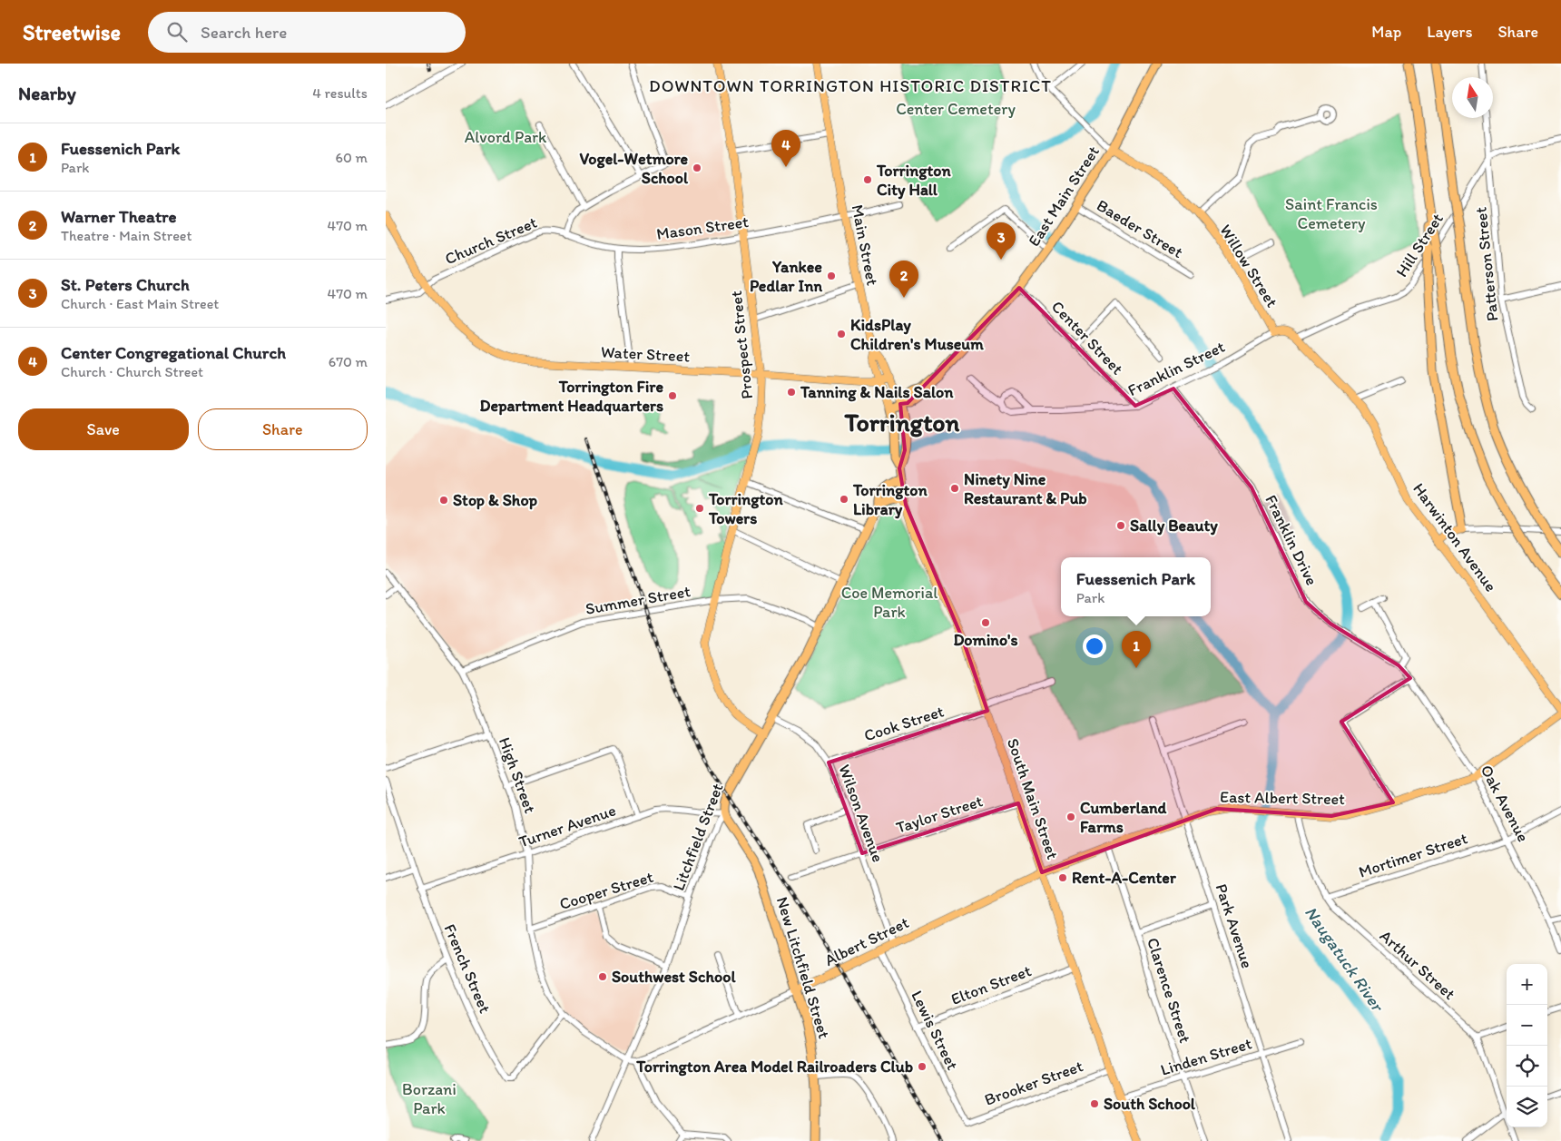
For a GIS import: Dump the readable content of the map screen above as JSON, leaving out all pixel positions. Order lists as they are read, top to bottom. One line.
{"streets":{"highway":["East Main Street","Main Street","South Main Street","Litchfield Street","New Litchfield Street"],"main road":["Willow Street","Prospect Street","Water Street","Harwinton Avenue","East Albert Street","Albert Street"],"street":["Mason Street","Baeder Street","Church Street","Hill Street","Patterson Street","Center Street","Franklin Street","Franklin Drive","Summer Street","Cook Street","High Street","Oak Avenue","Wilson Avenue","Taylor Street","Turner Avenue","Mortimer Street","Cooper Street","Park Avenue","Arthur Street","French Street","Elton Street","Clarence Street","Lewis Street","Linden Street","Brooker Street"]},"crossings":[["East Main Street","Baeder Street"],["East Main Street","Main Street"],["East Main Street","Willow Street"],["East Main Street","Center Street"],["Mason Street","Church Street"],["Mason Street","Main Street"],["Mason Street","Prospect Street"],["Church Street","Water Street"],["Main Street","Water Street"],["Main Street","South Main Street"],["Hill Street","Patterson Street"],["Hill Street","Harwinton Avenue"],["Willow Street","Franklin Street"],["Center Street","Franklin Street"],["Prospect Street","Water Street"],["Prospect Street","Summer Street"],["Prospect Street","Litchfield Street"],["Franklin Street","Franklin Drive"],["Franklin Drive","Oak Avenue"],["Summer Street","High Street"],["Summer Street","Litchfield Street"],["Cook Street","South Main Street"],["Cook Street","Wilson Avenue"],["High Street","Turner Avenue"],["High Street","Litchfield Street"],["High Street","Cooper Street"],["High Street","Albert Street"],["High Street","French Street"],["East Albert Street","South Main Street"],["East Albert Street","Oak Avenue"],["East Albert Street","Park Avenue"],["East Albert Street","Albert Street"],["East Albert Street","Arthur Street"],["East Albert Street","Clarence Street"],["South Main Street","Taylor Street"],["South Main Street","Litchfield Street"],["South Main Street","Albert Street"],["South Main Street","Elton Street"],["South Main Street","Linden Street"],["South Main Street","Brooker Street"],["Oak Avenue","Mortimer Street"],["Wilson Avenue","Taylor Street"],["Wilson Avenue","Litchfield Street"],["Wilson Avenue","Albert Street"],["Turner Avenue","Litchfield Street"],["Turner Avenue","New Litchfield Street"],["Turner Avenue","French Street"],["Litchfield Street","Cooper Street"],["Litchfield Street","Albert Street"],["Litchfield Street","New Litchfield Street"],["Mortimer Street","Arthur Street"],["Park Avenue","Linden Street"],["Albert Street","New Litchfield Street"],["Albert Street","Lewis Street"],["Elton Street","Lewis Street"],["Clarence Street","Linden Street"],["Lewis Street","Brooker Street"]],"districts":["DOWNTOWN TORRINGTON HISTORIC DISTRICT","Torrington"],"water":["Naugatuck River"],"parks":["Center Cemetery","Alvord Park","Saint Francis Cemetery","Coe Memorial Park","Borzani Park"],"places":["Vogel-Wetmore School","Torrington City Hall","Yankee Pedlar Inn","KidsPlay Children's Museum","Tanning & Nails Salon","Torrington Fire Department Headquarters","Ninety Nine Restaurant & Pub","Torrington Library","Stop & Shop","Torrington Towers","Sally Beauty","Domino's","Cumberland Farms","Rent-A-Center","Southwest School","Torrington Area Model Railroaders Club","South School"],"north":"top","page":{"header":"Streetwise","search":"Search here","nav":["Map","Layers","Share"],"heading":["Nearby","4 results"],"list":[{"mark":"1","name":"Fuessenich Park","note":"Park","value":"60 m"},{"mark":"2","name":"Warner Theatre","note":"Theatre · Main Street","value":"470 m"},{"mark":"3","name":"St. Peters Church","note":"Church · East Main Street","value":"470 m"},{"mark":"4","name":"Center Congregational Church","note":"Church · Church Street","value":"670 m"}],"pins":["4","3","2","1"],"buttons":["Save","Share"],"popup":["Fuessenich Park","Park"],"map_buttons":["+","−"]}}
